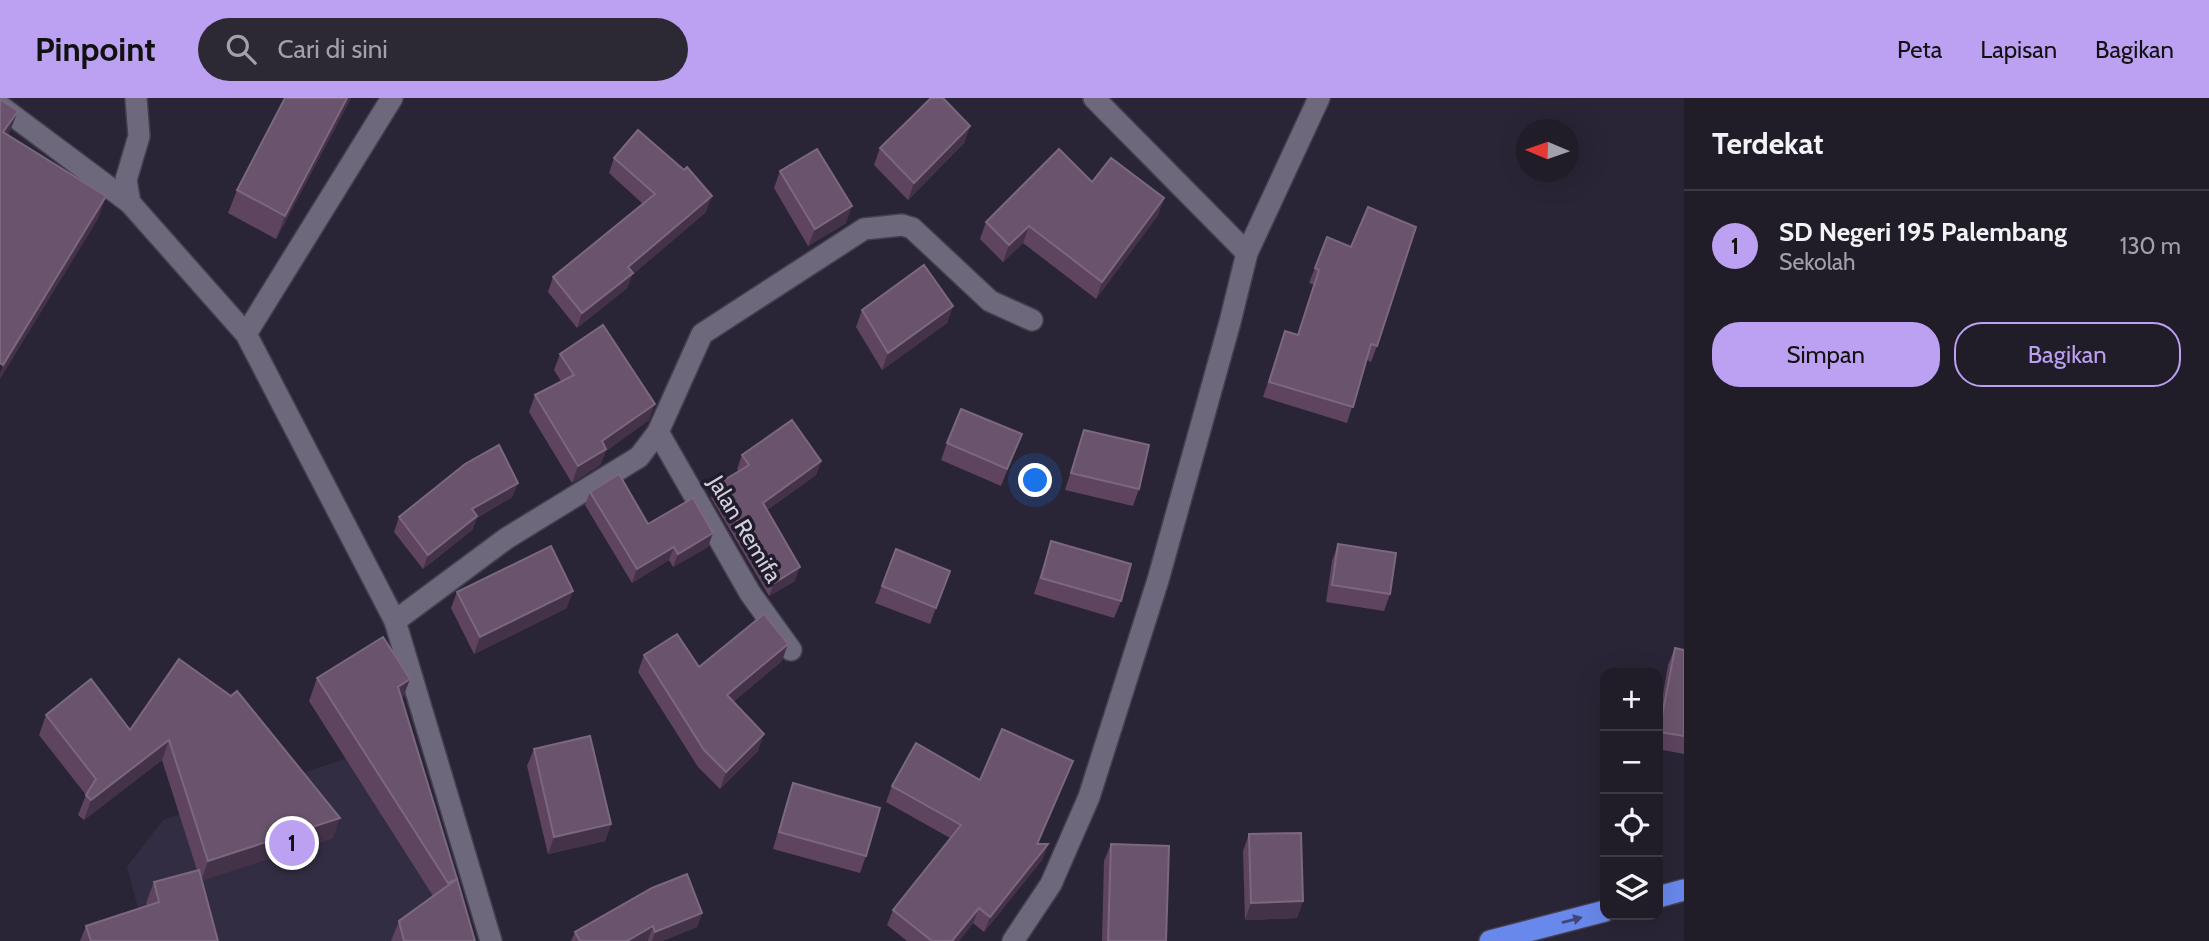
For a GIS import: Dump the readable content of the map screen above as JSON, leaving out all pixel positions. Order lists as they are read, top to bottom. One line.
{"streets":{"street":["Jalan Remifa"]},"north":"left","page":{"header":"Pinpoint","search":"Cari di sini","nav":["Peta","Lapisan","Bagikan"],"heading":"Terdekat","list":[{"mark":"1","name":"SD Negeri 195 Palembang","note":"Sekolah","value":"130 m"}],"buttons":["Simpan","Bagikan"],"map_buttons":["+","−"],"pins":"1"}}
